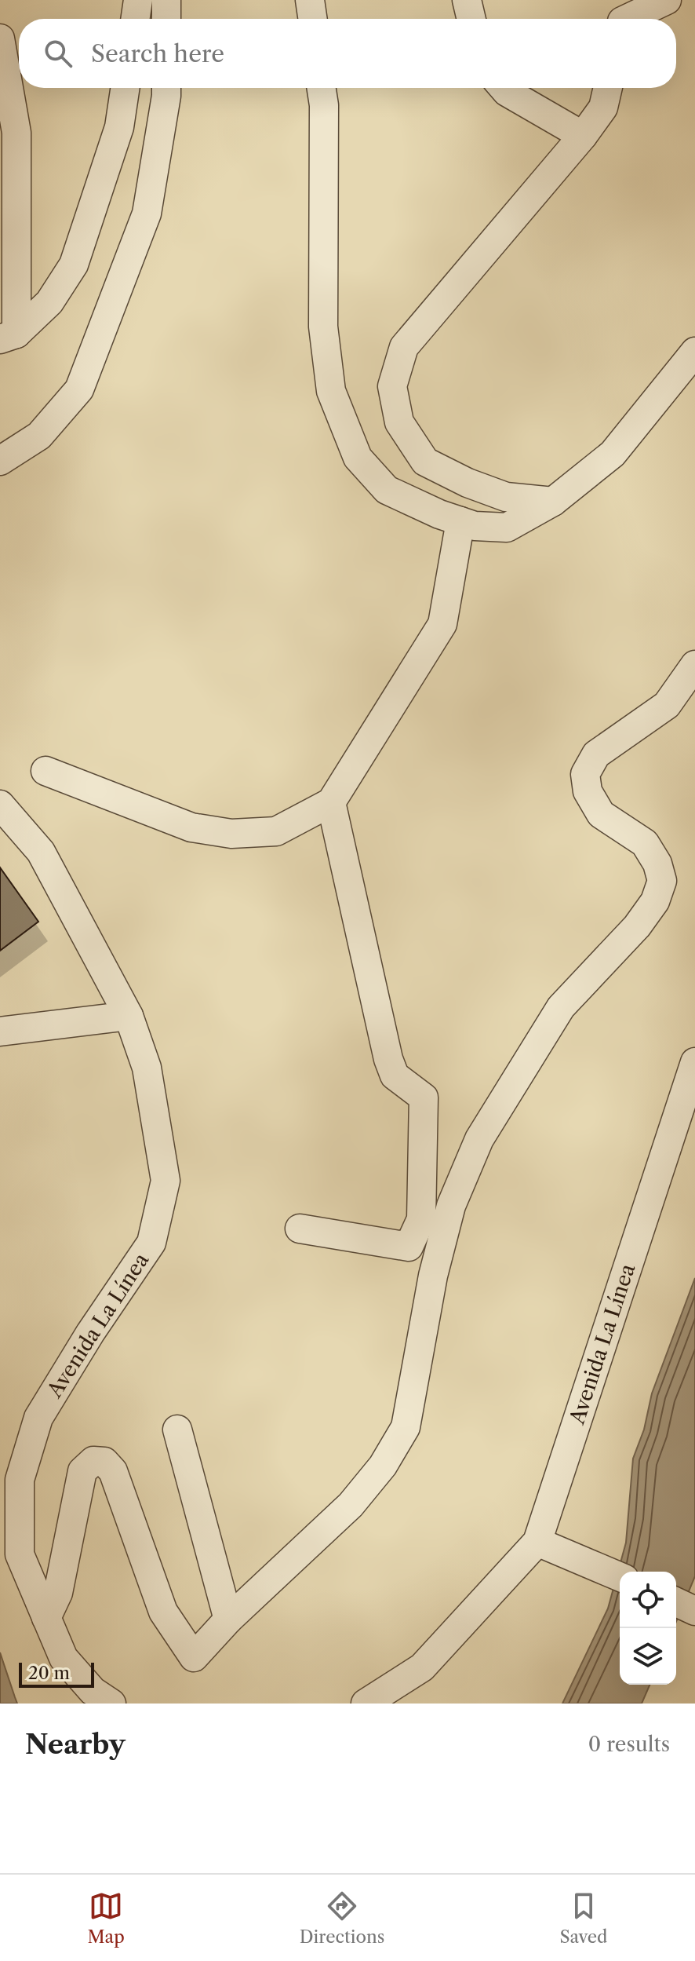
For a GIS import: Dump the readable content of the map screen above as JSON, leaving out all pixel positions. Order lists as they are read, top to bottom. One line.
{"streets":{"street":["Avenida La Línea"]},"scale_bar":"20 m","page":{"search":"Search here","scale":"20 m","heading":["Nearby","0 results"],"nav":["Map","Directions","Saved"]}}
